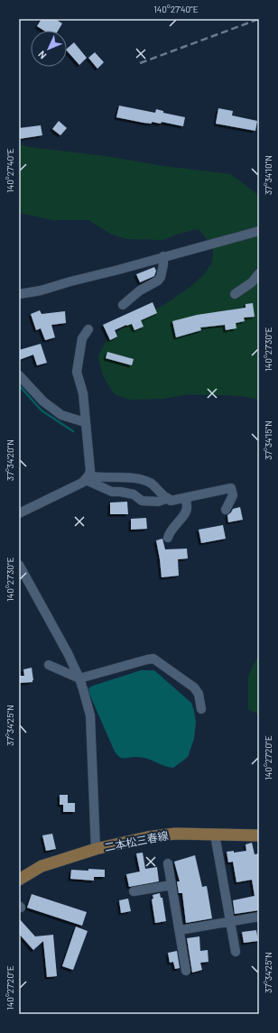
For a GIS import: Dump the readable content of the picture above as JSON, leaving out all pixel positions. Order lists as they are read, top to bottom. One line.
{"streets":{"main road":["二本松三春線"]},"north":"bottom left","coordinates":["140°27'40\"E","37°34'10\"N","140°27'30\"E","37°34'15\"N","37°34'20\"N","37°34'25\"N","140°27'20\"E"]}
